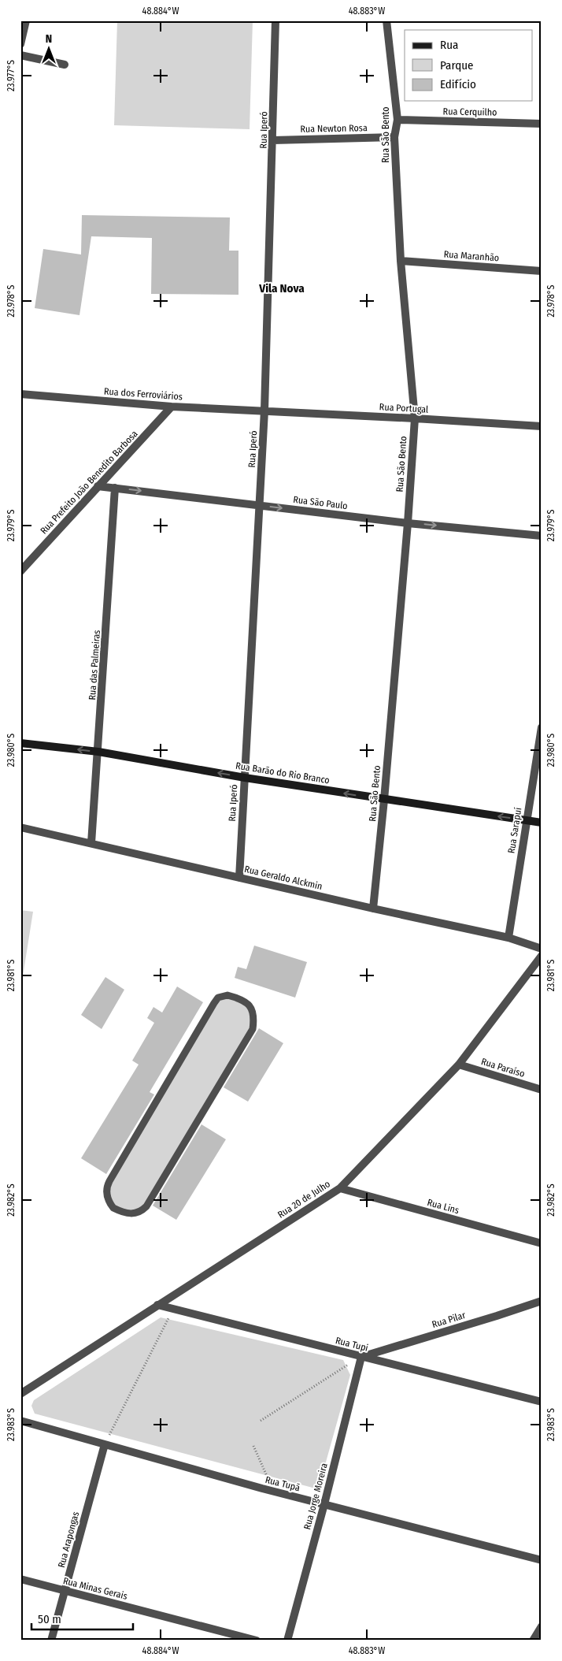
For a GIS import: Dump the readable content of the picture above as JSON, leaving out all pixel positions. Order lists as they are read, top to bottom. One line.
{"streets":{"street":["Rua Cerquilho","Rua Newton Rosa","Rua Iperó","Rua São Bento","Rua Maranhão","Rua dos Ferroviários","Rua Portugal","Rua Prefeito João Benedito Barbosa","Rua São Paulo","Rua das Palmeiras","Rua Barão do Rio Branco","Rua Sarapuí","Rua Geraldo Alckmin","Rua Paraíso","Rua 20 de Julho","Rua Lins","Rua Pilar","Rua Tupi","Rua Tupã","Rua Jorge Moreira","Rua Arapongas","Rua Minas Gerais"]},"crossings":[["Rua Cerquilho","Rua São Bento"],["Rua Newton Rosa","Rua Iperó"],["Rua Newton Rosa","Rua São Bento"],["Rua Iperó","Rua dos Ferroviários"],["Rua Iperó","Rua Portugal"],["Rua Iperó","Rua São Paulo"],["Rua Iperó","Rua Barão do Rio Branco"],["Rua Iperó","Rua Geraldo Alckmin"],["Rua São Bento","Rua Maranhão"],["Rua São Bento","Rua Portugal"],["Rua São Bento","Rua São Paulo"],["Rua São Bento","Rua Barão do Rio Branco"],["Rua São Bento","Rua Geraldo Alckmin"],["Rua dos Ferroviários","Rua Portugal"],["Rua dos Ferroviários","Rua Prefeito João Benedito Barbosa"],["Rua Prefeito João Benedito Barbosa","Rua São Paulo"],["Rua São Paulo","Rua das Palmeiras"],["Rua das Palmeiras","Rua Barão do Rio Branco"],["Rua das Palmeiras","Rua Geraldo Alckmin"],["Rua Barão do Rio Branco","Rua Sarapuí"],["Rua Sarapuí","Rua Geraldo Alckmin"],["Rua Paraíso","Rua 20 de Julho"],["Rua 20 de Julho","Rua Lins"],["Rua 20 de Julho","Rua Tupi"],["Rua Pilar","Rua Tupi"],["Rua Pilar","Rua Jorge Moreira"],["Rua Tupi","Rua Jorge Moreira"],["Rua Tupã","Rua Jorge Moreira"],["Rua Tupã","Rua Arapongas"],["Rua Arapongas","Rua Minas Gerais"]],"one_way":["Rua São Paulo","Rua Barão do Rio Branco"],"districts":["Vila Nova"],"legend":["Rua","Parque","Edifício"],"scale_bar":"50 m","north":"top","coordinates":["48.884°W","48.883°W","23.977°S","23.978°S","23.979°S","23.980°S","23.981°S","23.982°S","23.983°S"]}
